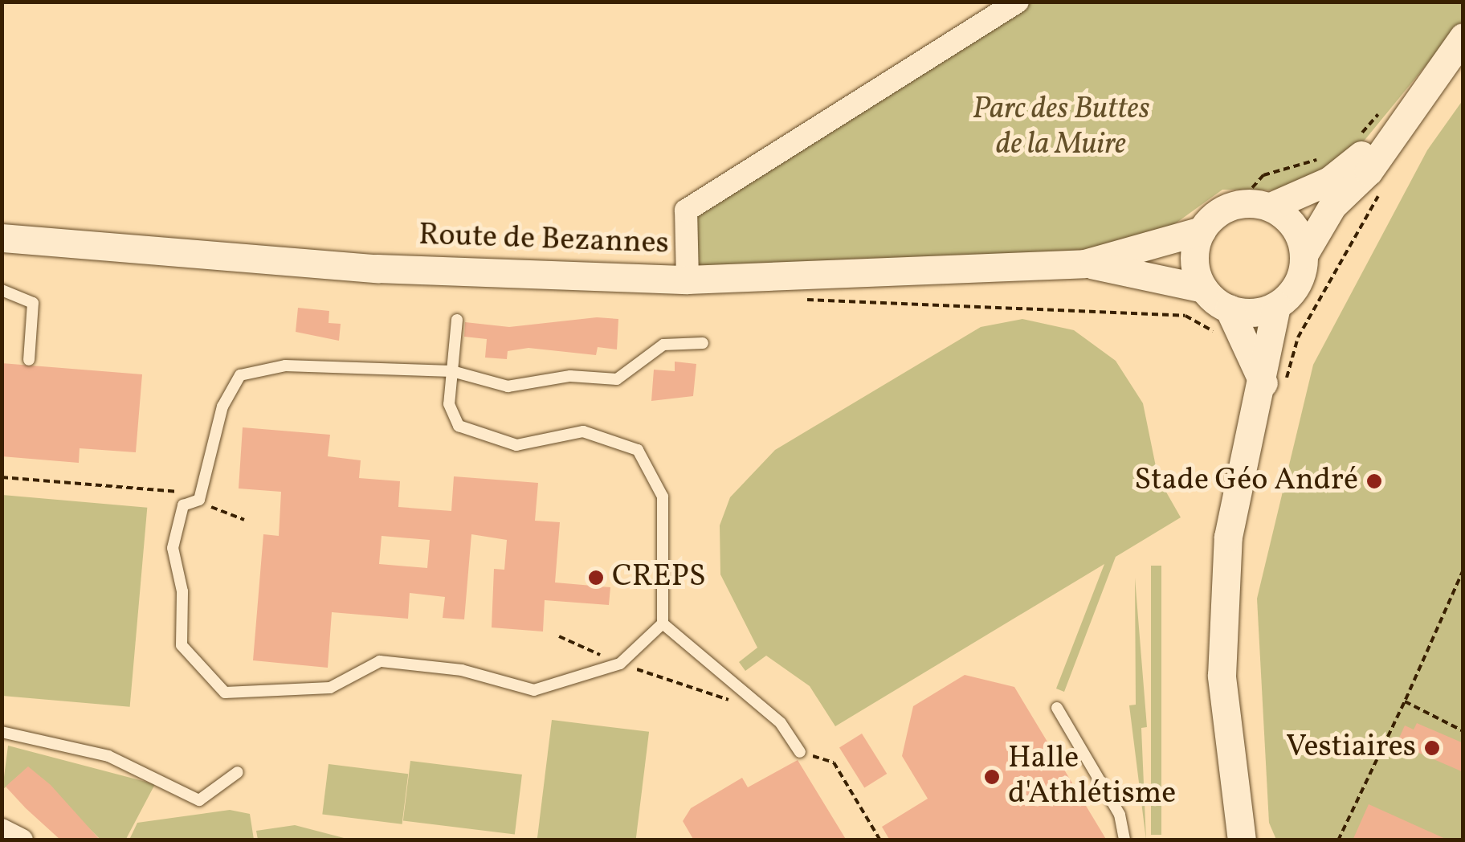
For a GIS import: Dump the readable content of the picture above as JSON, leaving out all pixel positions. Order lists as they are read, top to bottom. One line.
{"streets":{"street":["Route de Bezannes"]},"parks":["Parc des Buttes de la Muire"],"places":["Stade Géo André","CREPS","Vestiaires","Halle d'Athlétisme"]}
